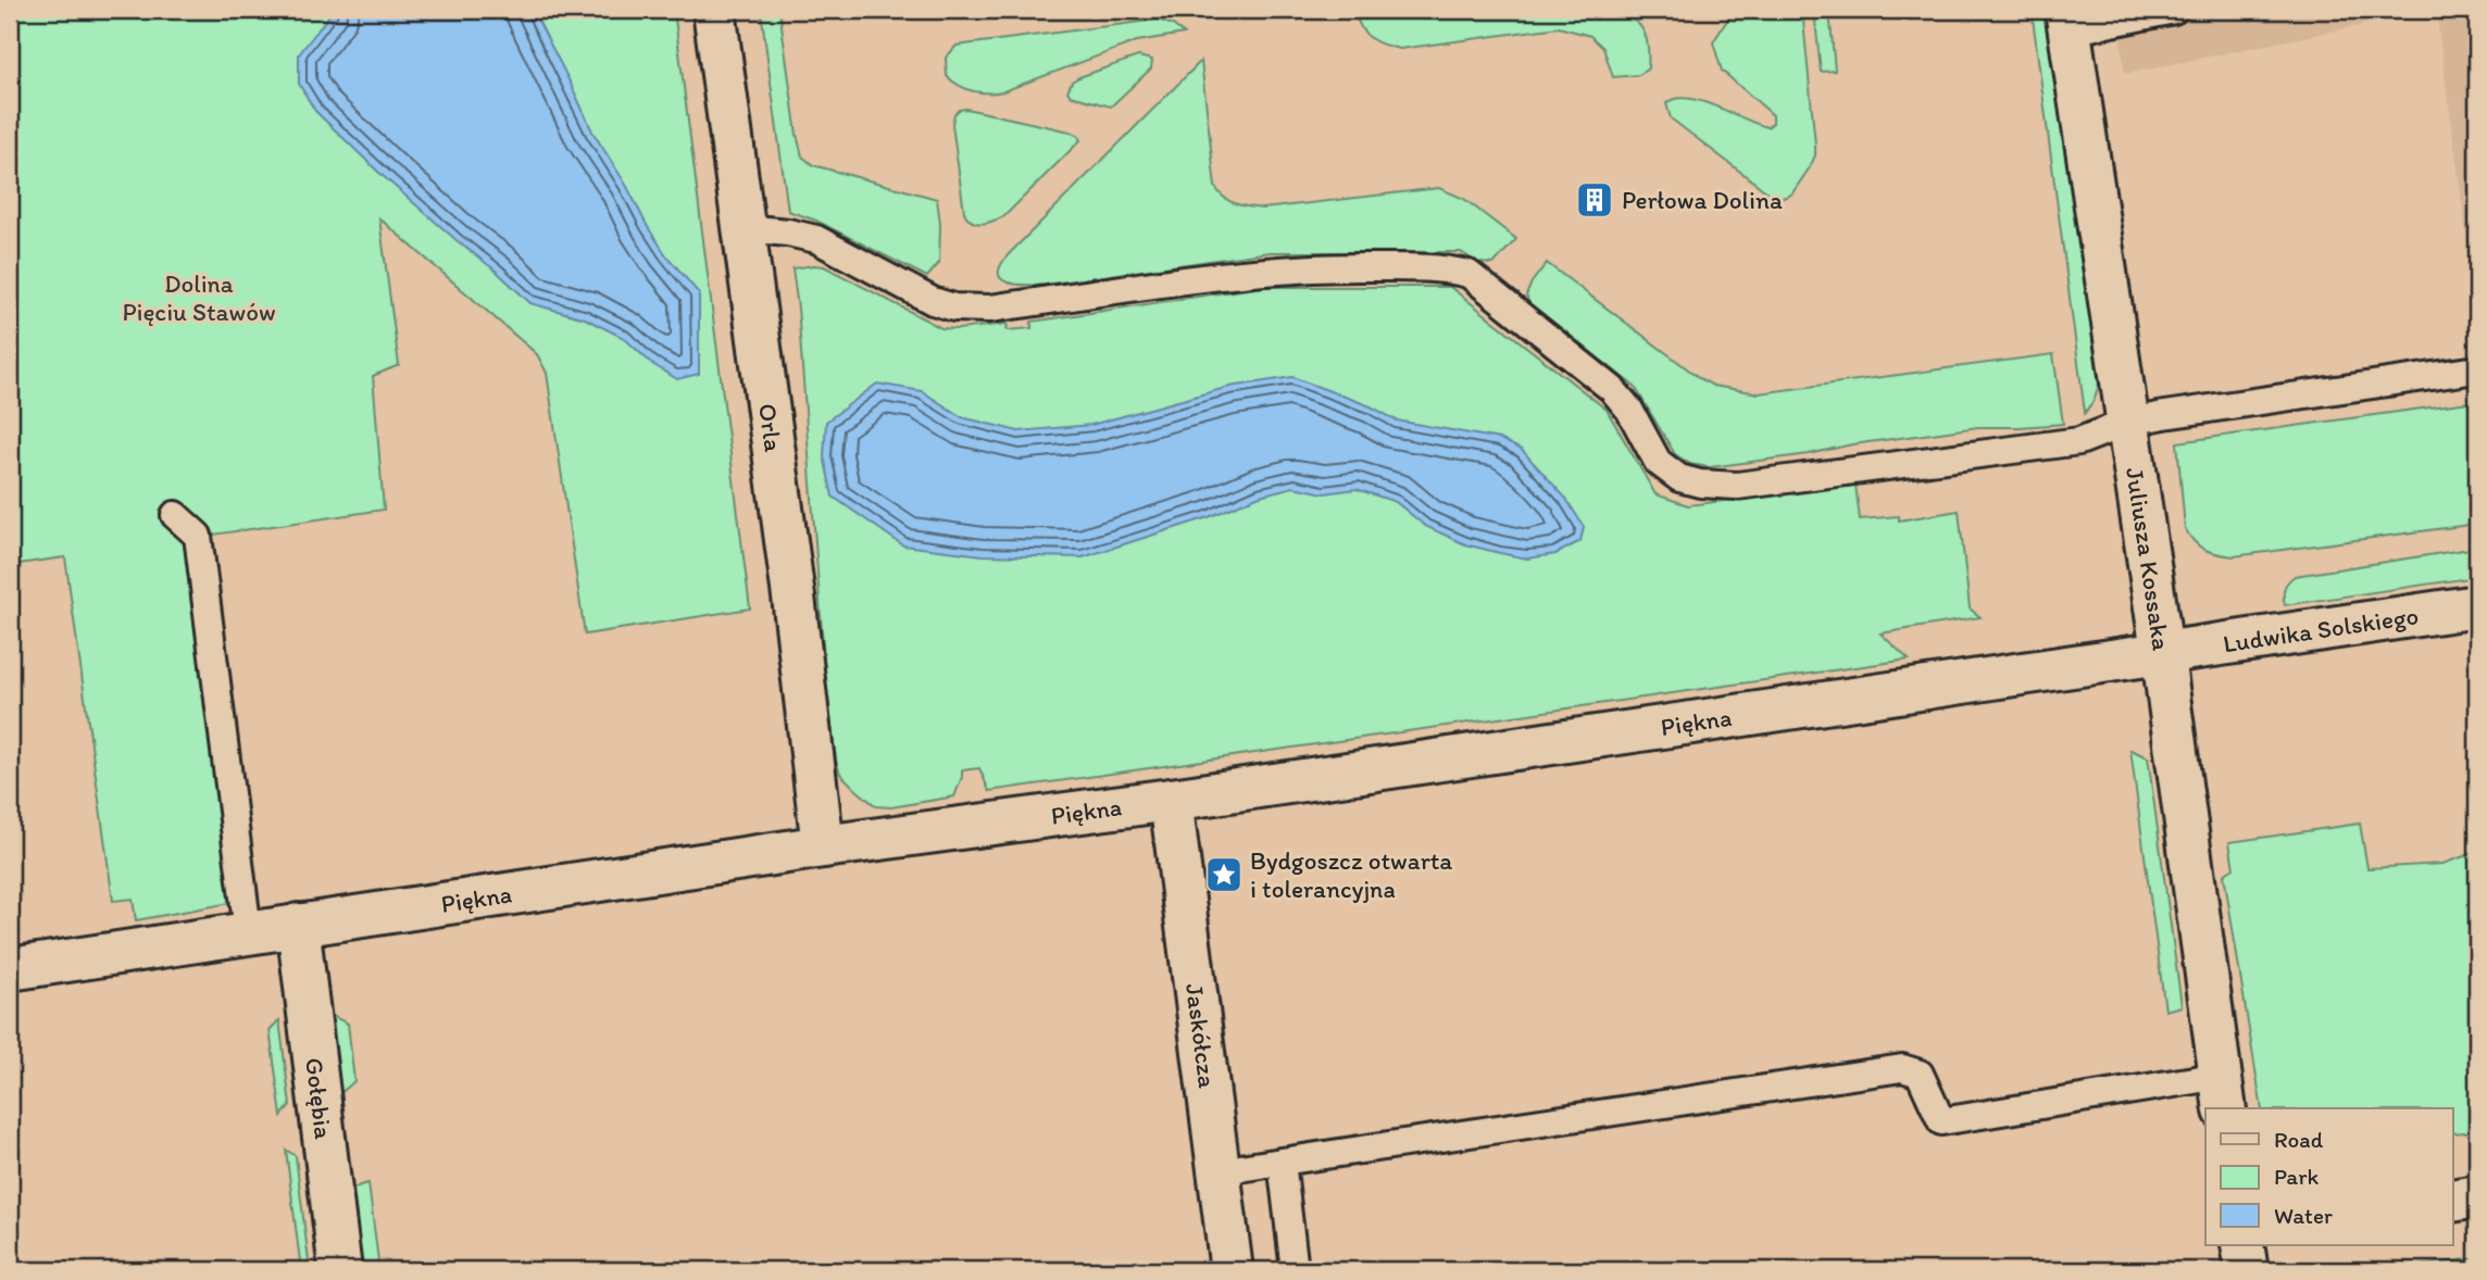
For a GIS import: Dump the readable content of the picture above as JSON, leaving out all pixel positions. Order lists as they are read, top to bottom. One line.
{"streets":{"street":["Orla","Juliusza Kossaka","Ludwika Solskiego","Piękna","Jaskółcza","Gołębia"]},"crossings":[["Orla","Piękna"],["Juliusza Kossaka","Ludwika Solskiego"],["Juliusza Kossaka","Piękna"],["Ludwika Solskiego","Piękna"],["Piękna","Jaskółcza"],["Piękna","Gołębia"]],"parks":["Dolina Pięciu Stawów"],"places":{"building":["Perłowa Dolina"],"place":["Bydgoszcz otwarta i tolerancyjna"]},"legend":["Road","Park","Water"]}
